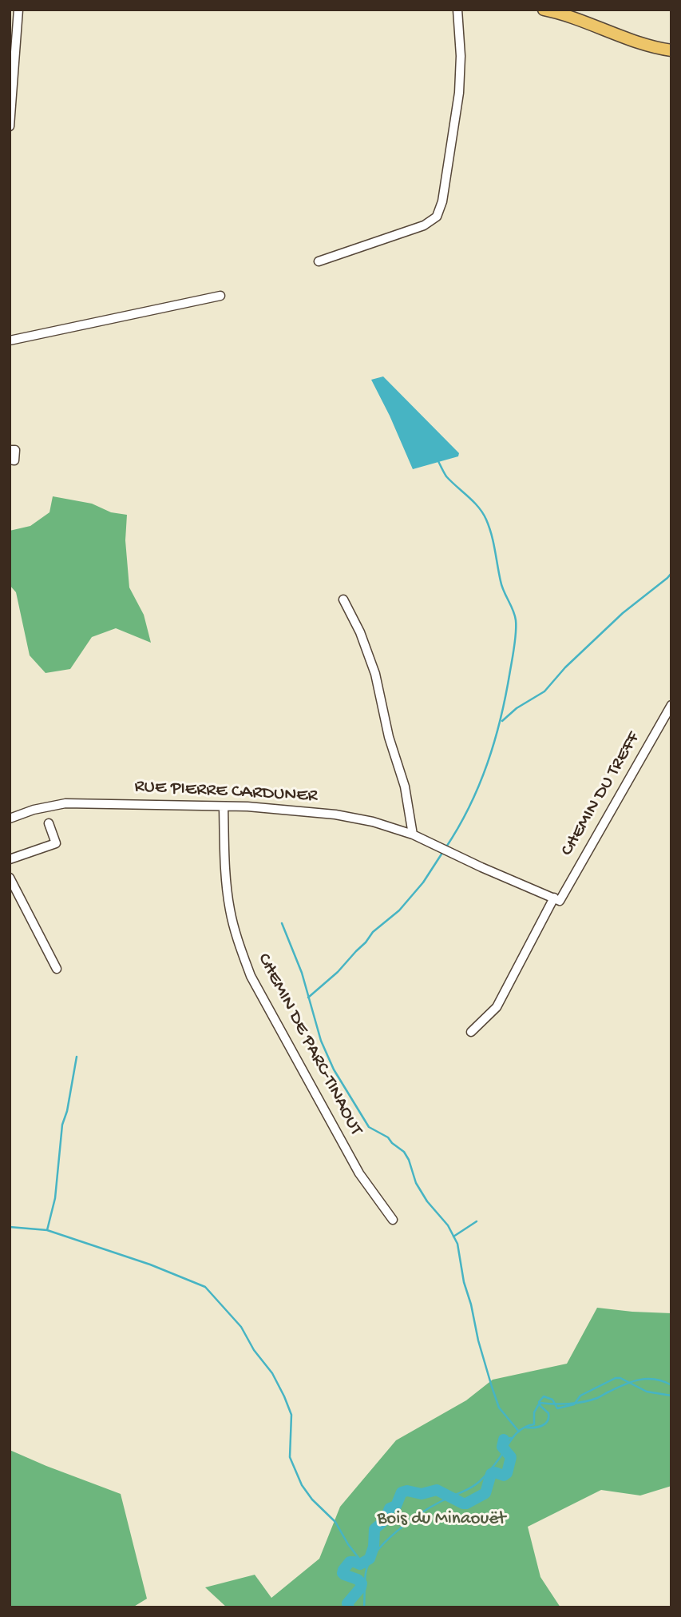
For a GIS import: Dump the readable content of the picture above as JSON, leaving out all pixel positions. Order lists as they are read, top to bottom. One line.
{"streets":{"street":["RUE PIERRE CARDUNER","CHEMIN DU TREFF","CHEMIN DE PARC-TINAOUT"]},"crossings":[["RUE PIERRE CARDUNER","CHEMIN DU TREFF"],["RUE PIERRE CARDUNER","CHEMIN DE PARC-TINAOUT"]],"parks":["Bois du Minaouët"]}
